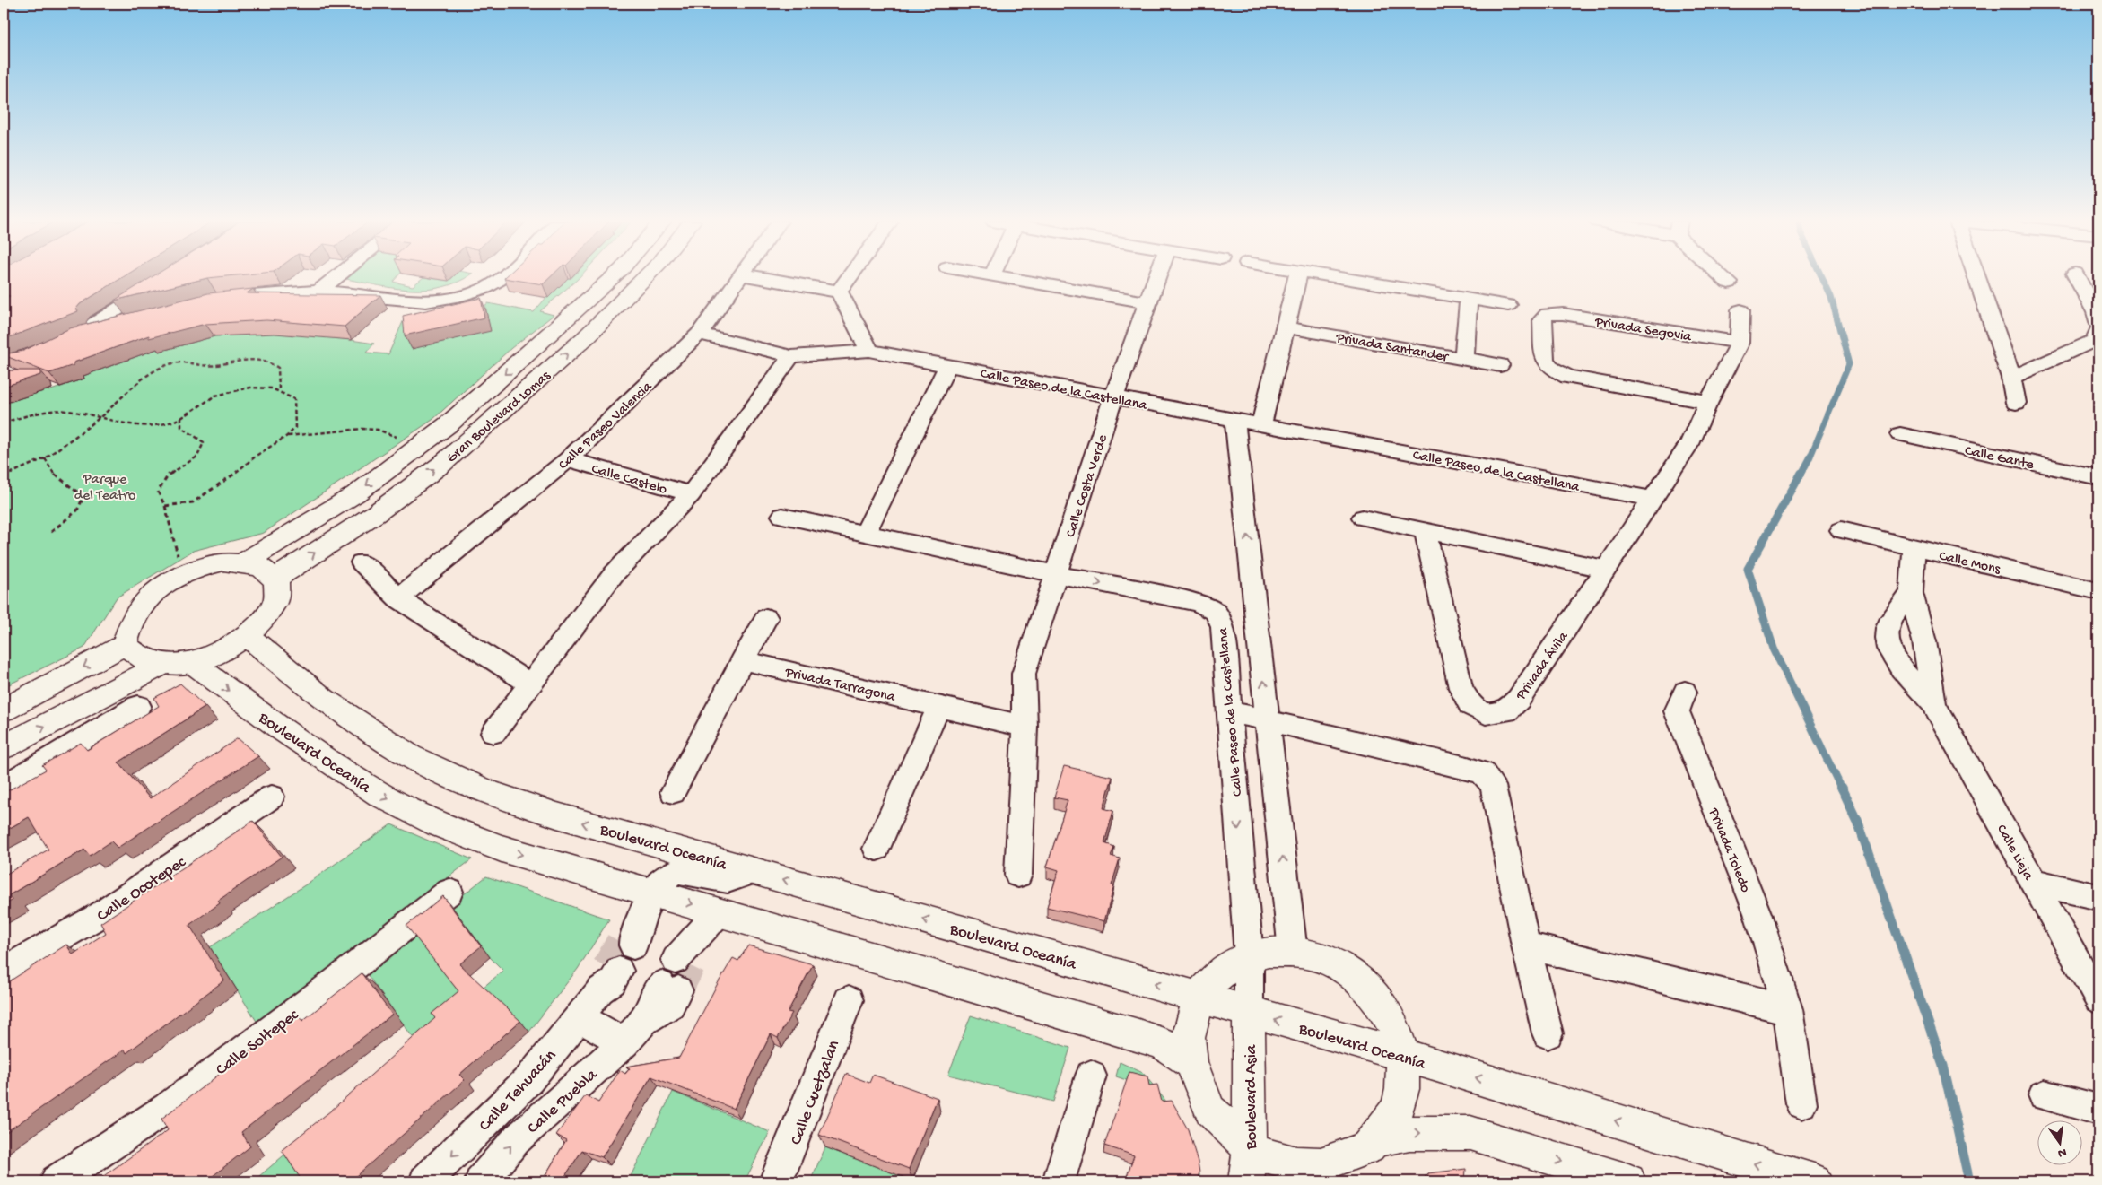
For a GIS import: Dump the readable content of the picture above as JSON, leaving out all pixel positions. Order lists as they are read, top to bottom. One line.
{"streets":{"street":["Privada Segovia","Privada Santander","Calle Paseo de la Castellana","Gran Boulevard Lomas","Calle Paseo Valencia","Calle Gante","Calle Castelo","Calle Costa Verde","Calle Mons","Privada Ávila","Privada Tarragona","Boulevard Oceanía","Privada Toledo","Calle Lieja","Calle Ocotepec","Calle Soltepec","Calle Tehuacán","Calle Cuetzalan","Boulevard Asia","Calle Puebla"]},"crossings":[["Calle Paseo de la Castellana","Calle Paseo Valencia"],["Calle Paseo de la Castellana","Calle Costa Verde"],["Calle Paseo de la Castellana","Privada Ávila"],["Calle Paseo de la Castellana","Boulevard Oceanía"],["Calle Paseo de la Castellana","Boulevard Asia"],["Calle Paseo Valencia","Calle Castelo"],["Calle Mons","Calle Lieja"],["Boulevard Oceanía","Boulevard Asia"],["Boulevard Oceanía","Calle Puebla"]],"one_way":["Calle Tehuacán","Calle Puebla"],"parks":["Parque del Teatro"],"north":"bottom"}
